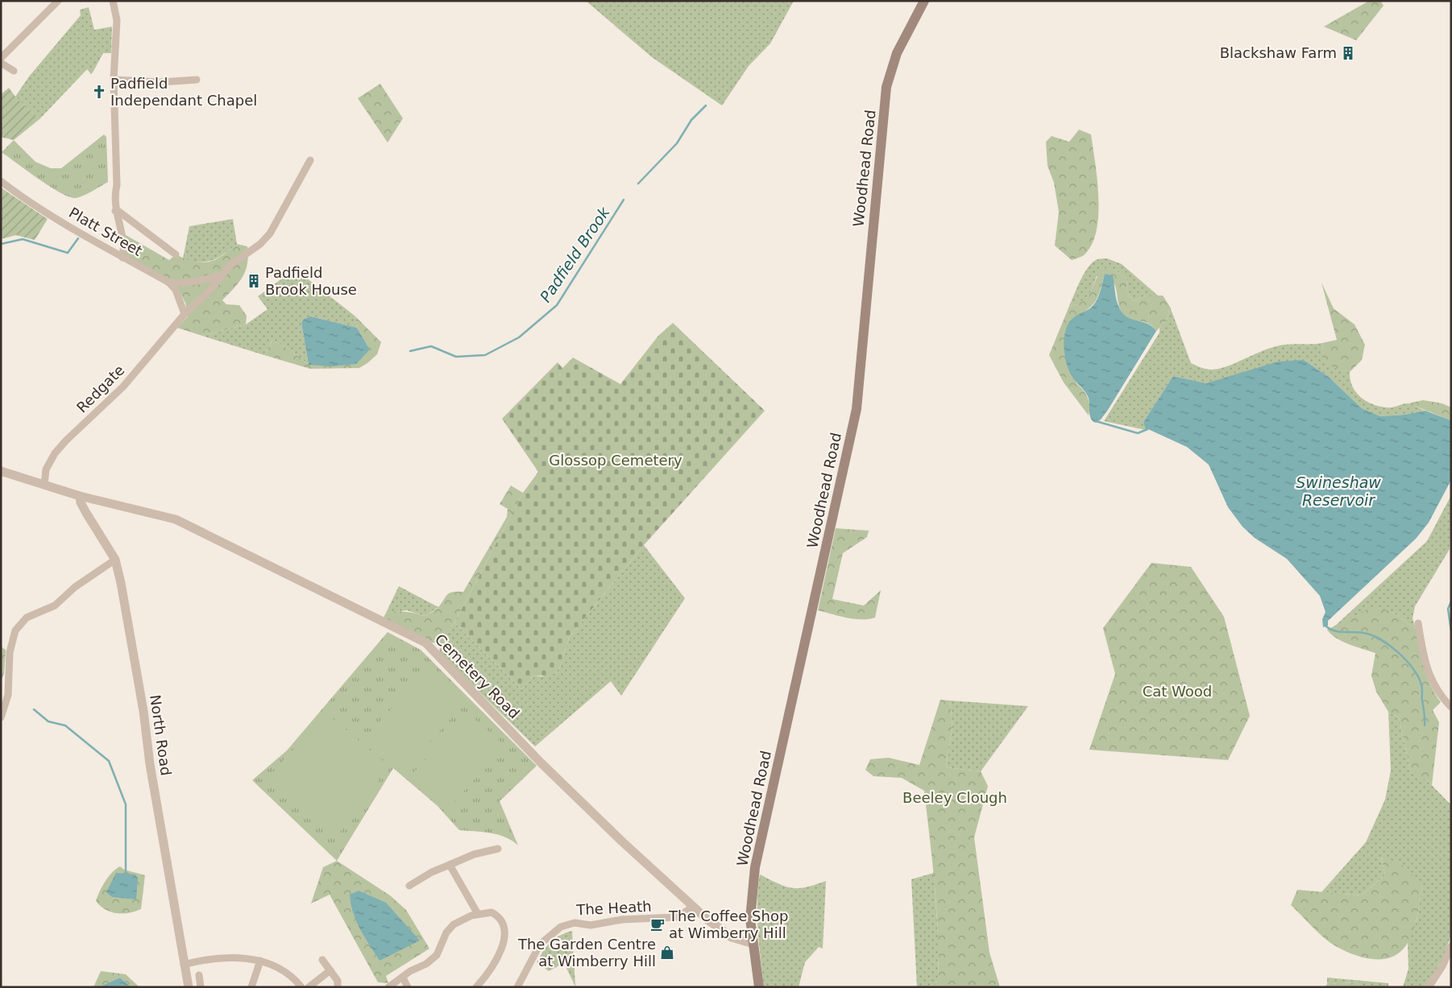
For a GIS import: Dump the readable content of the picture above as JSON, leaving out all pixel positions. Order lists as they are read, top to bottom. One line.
{"streets":{"main road":["Woodhead Road"],"street":["Platt Street","Redgate","Cemetery Road","North Road","The Heath"]},"crossings":[["Woodhead Road","Cemetery Road"],["Platt Street","Redgate"],["Redgate","Cemetery Road"],["Cemetery Road","North Road"],["Cemetery Road","The Heath"]],"water":["Padfield Brook","Swineshaw Reservoir"],"parks":["Glossop Cemetery","Cat Wood","Beeley Clough"],"places":{"building":["Blackshaw Farm","Padfield Brook House"],"church":["Padfield Independant Chapel"],"cafe":["The Coffee Shop at Wimberry Hill"],"shop":["The Garden Centre at Wimberry Hill"]}}
